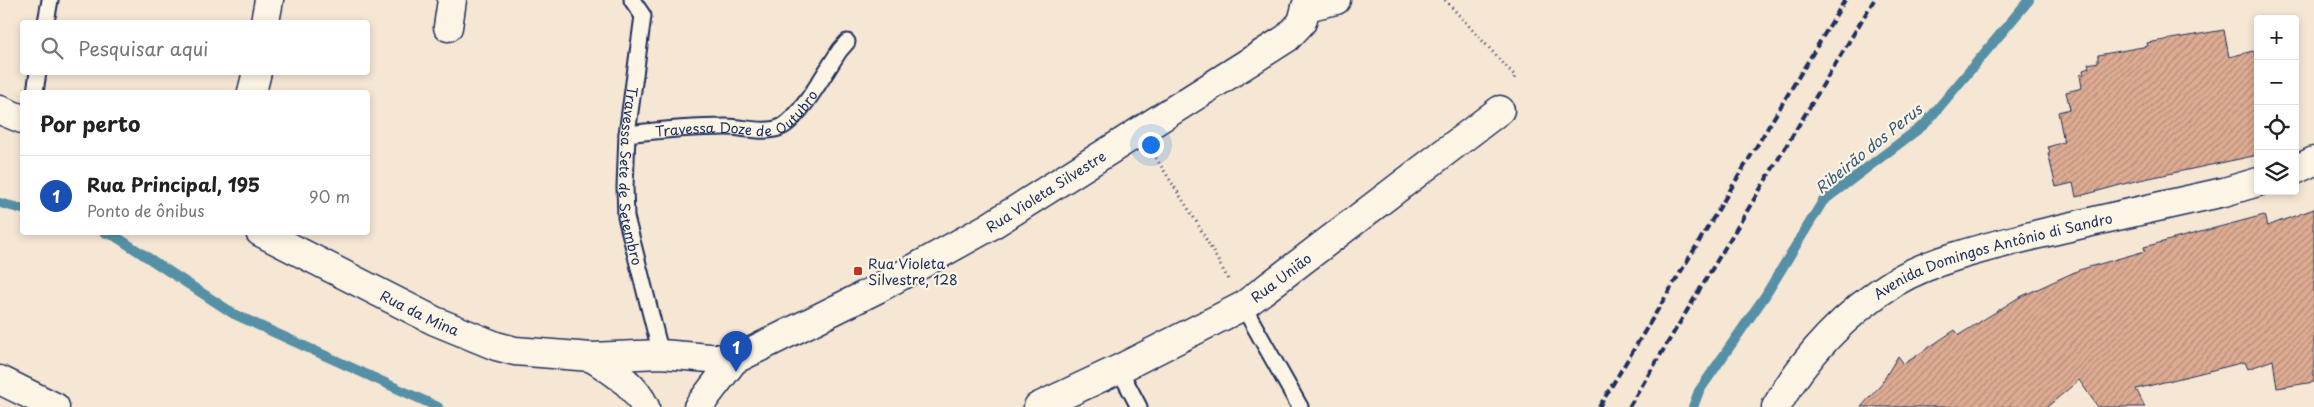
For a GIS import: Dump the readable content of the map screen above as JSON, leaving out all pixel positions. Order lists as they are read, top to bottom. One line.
{"streets":{"street":["Rua Violeta Silvestre","Avenida Domingos Antônio di Sandro","Rua União","Rua da Mina"],"lane":["Travessa Doze de Outubro","Travessa Sete de Setembro"]},"crossings":[["Travessa Doze de Outubro","Travessa Sete de Setembro"],["Travessa Sete de Setembro","Rua da Mina"],["Rua Violeta Silvestre","Rua da Mina"]],"water":["Ribeirão dos Perus"],"places":{"transit":["Rua Violeta Silvestre, 128"]},"page":{"map_buttons":["+","−"],"search":"Pesquisar aqui","heading":"Por perto","list":[{"mark":"1","name":"Rua Principal, 195","note":"Ponto de ônibus","value":"90 m"}],"pins":"1"}}
